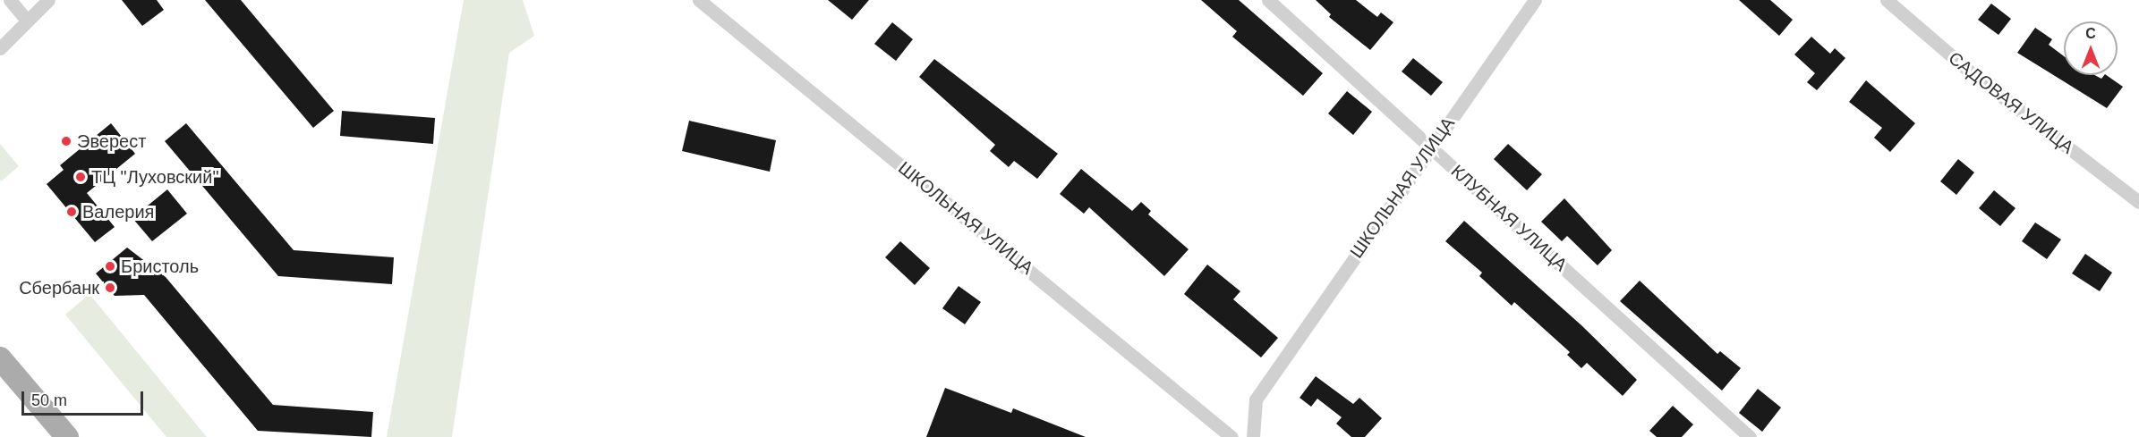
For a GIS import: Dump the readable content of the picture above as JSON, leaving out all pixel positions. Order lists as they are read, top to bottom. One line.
{"streets":{"street":["САДОВАЯ УЛИЦА","ШКОЛЬНАЯ УЛИЦА","КЛУБНАЯ УЛИЦА"]},"crossings":[["ШКОЛЬНАЯ УЛИЦА","КЛУБНАЯ УЛИЦА"]],"places":["Эверест","ТЦ \"Луховский\"","Валерия","Бристоль","Сбербанк"],"scale_bar":"50 m","north":"top"}
